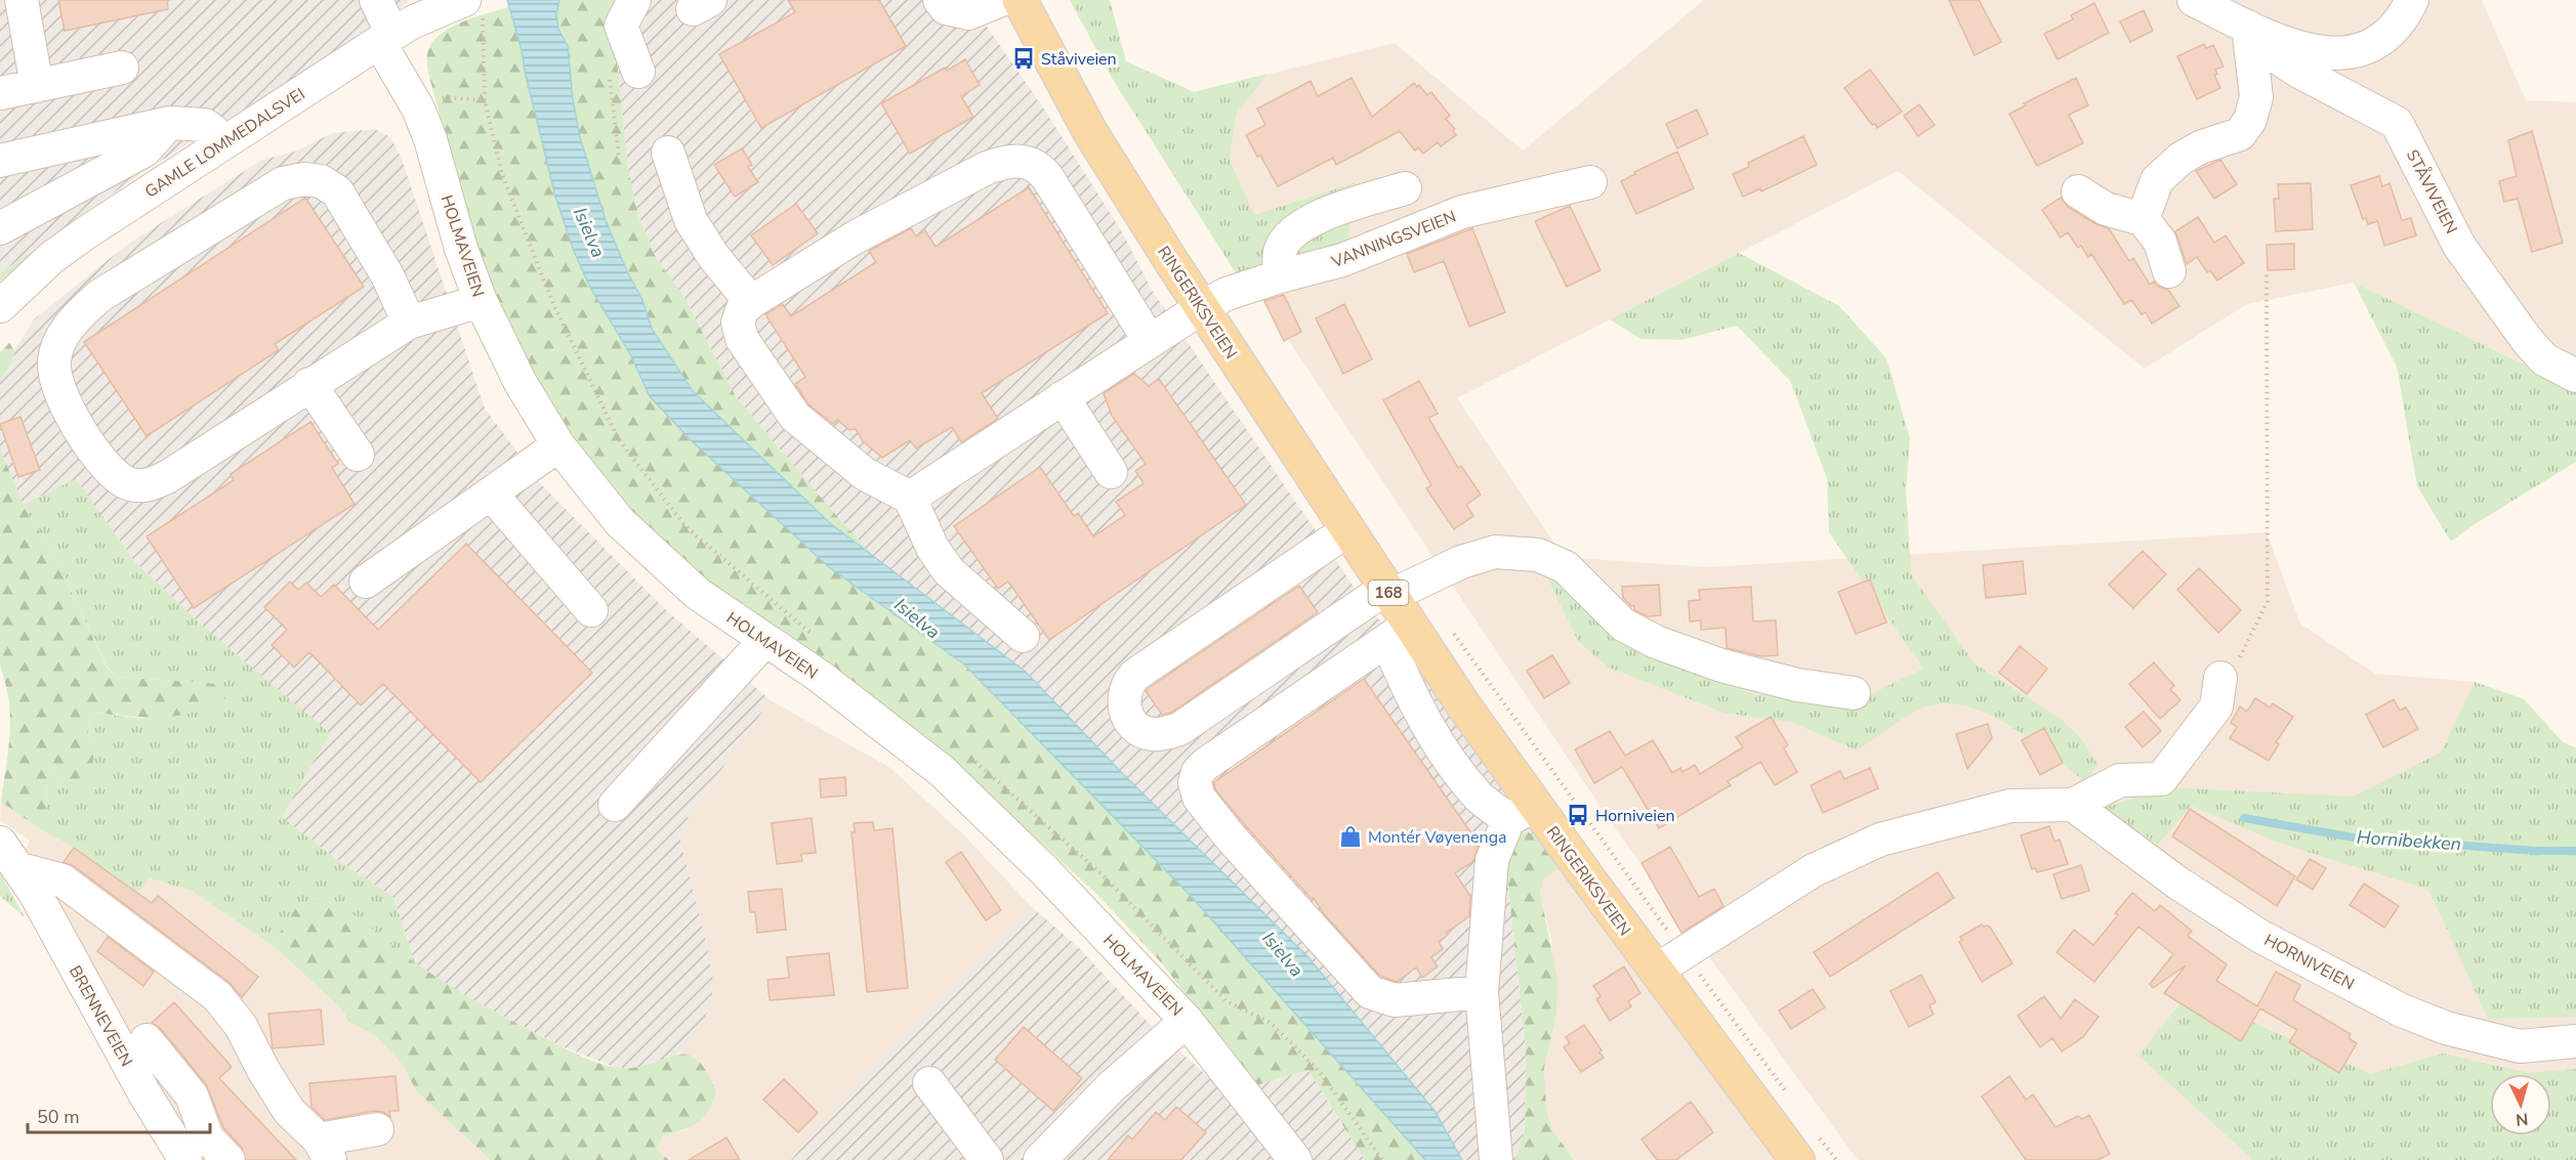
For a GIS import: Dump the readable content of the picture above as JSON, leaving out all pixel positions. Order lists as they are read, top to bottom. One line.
{"streets":{"main road":["RINGERIKSVEIEN","168"],"street":["GAMLE LOMMEDALSVEI","STÅVIVEIEN","VANNINGSVEIEN","HOLMAVEIEN","HORNIVEIEN","BRENNEVEIEN"]},"crossings":[["GAMLE LOMMEDALSVEI","HOLMAVEIEN"],["VANNINGSVEIEN","RINGERIKSVEIEN"]],"water":["Isielva","Hornibekken"],"places":{"bus stop":["Ståviveien","Horniveien"],"shop":["Montér Vøyenenga"]},"scale_bar":"50 m","north":"bottom"}
